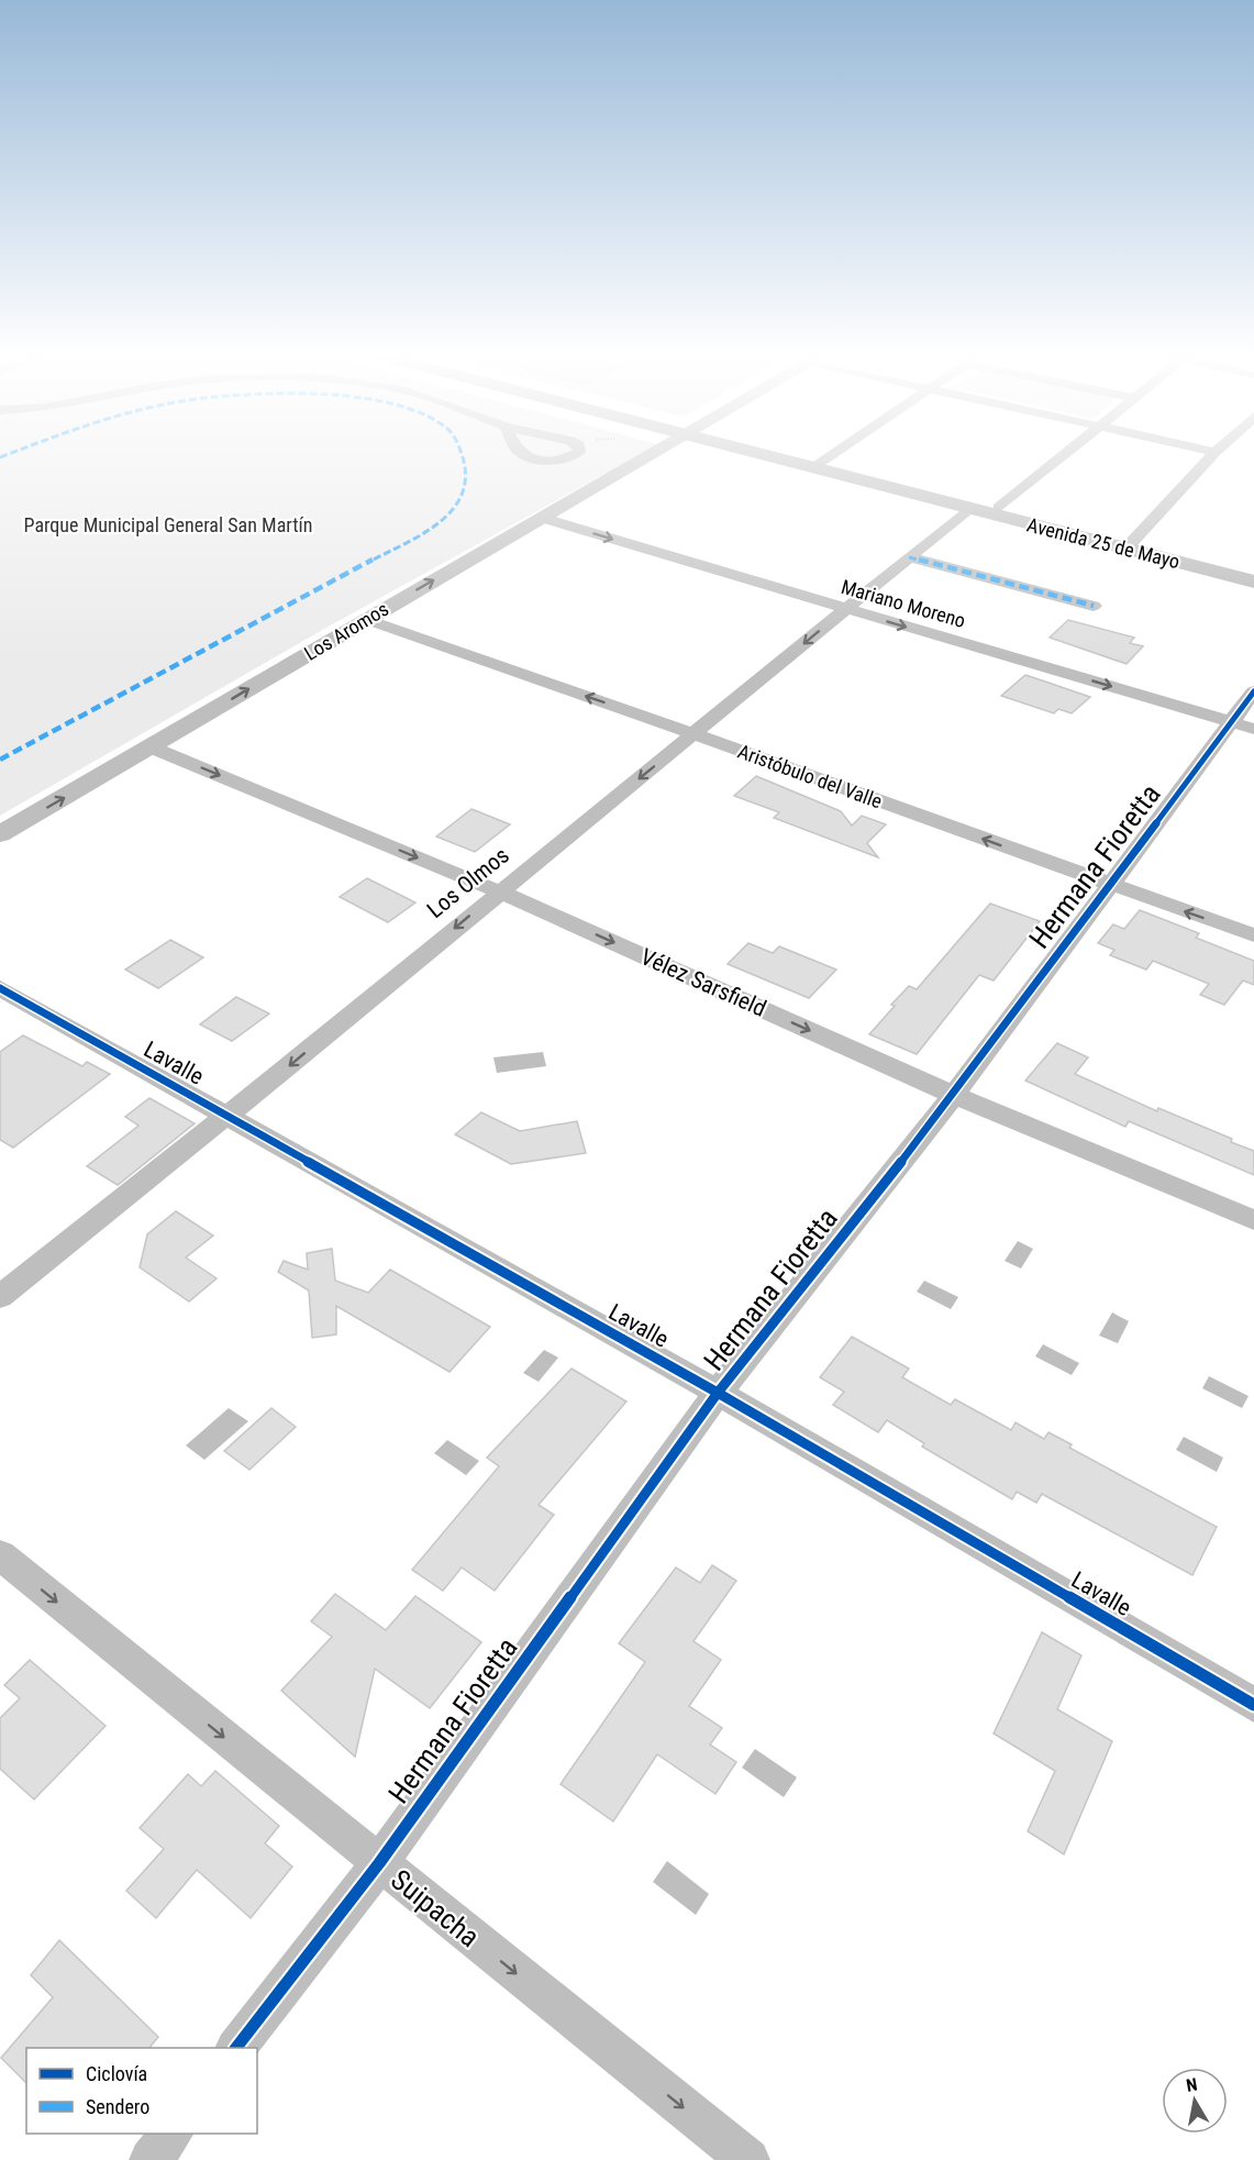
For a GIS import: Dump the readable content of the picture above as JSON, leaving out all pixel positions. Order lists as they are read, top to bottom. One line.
{"streets":{"main road":["Avenida 25 de Mayo"],"street":["Mariano Moreno","Los Aromos","Aristóbulo del Valle","Hermana Fioretta","Los Olmos","Vélez Sarsfield","Lavalle","Suipacha"]},"crossings":[["Avenida 25 de Mayo","Los Olmos"],["Mariano Moreno","Los Aromos"],["Mariano Moreno","Hermana Fioretta"],["Mariano Moreno","Los Olmos"],["Los Aromos","Aristóbulo del Valle"],["Los Aromos","Vélez Sarsfield"],["Aristóbulo del Valle","Hermana Fioretta"],["Aristóbulo del Valle","Los Olmos"],["Hermana Fioretta","Vélez Sarsfield"],["Hermana Fioretta","Lavalle"],["Hermana Fioretta","Suipacha"],["Los Olmos","Vélez Sarsfield"],["Los Olmos","Lavalle"]],"one_way":["Mariano Moreno","Los Aromos","Aristóbulo del Valle","Los Olmos","Vélez Sarsfield","Suipacha"],"parks":["Parque Municipal General San Martín"],"legend":["Ciclovía","Sendero"],"north":"top"}
